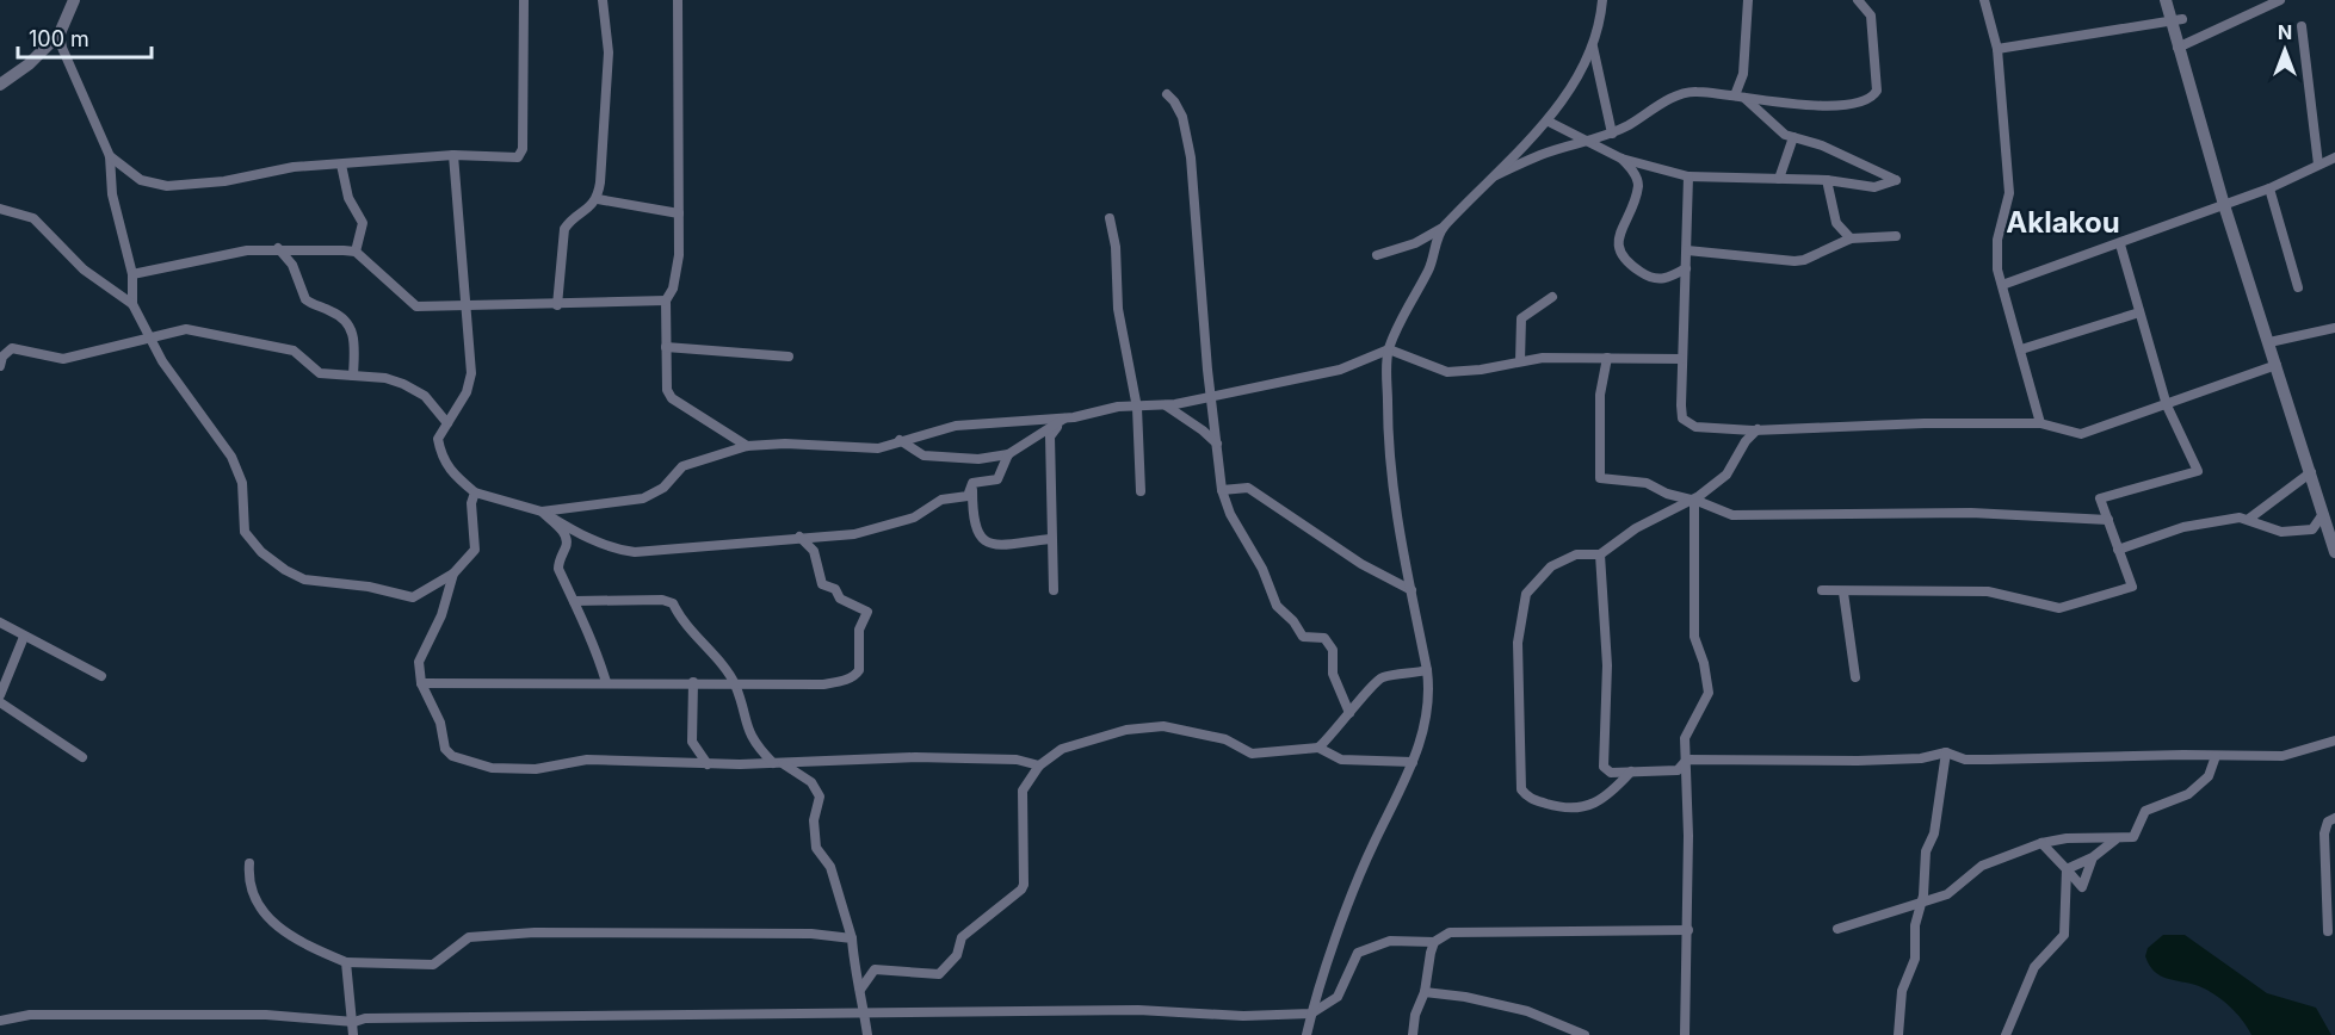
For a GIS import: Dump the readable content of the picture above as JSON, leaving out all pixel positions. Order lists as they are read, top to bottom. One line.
{"districts":["Aklakou"],"scale_bar":"100 m","north":"top"}
